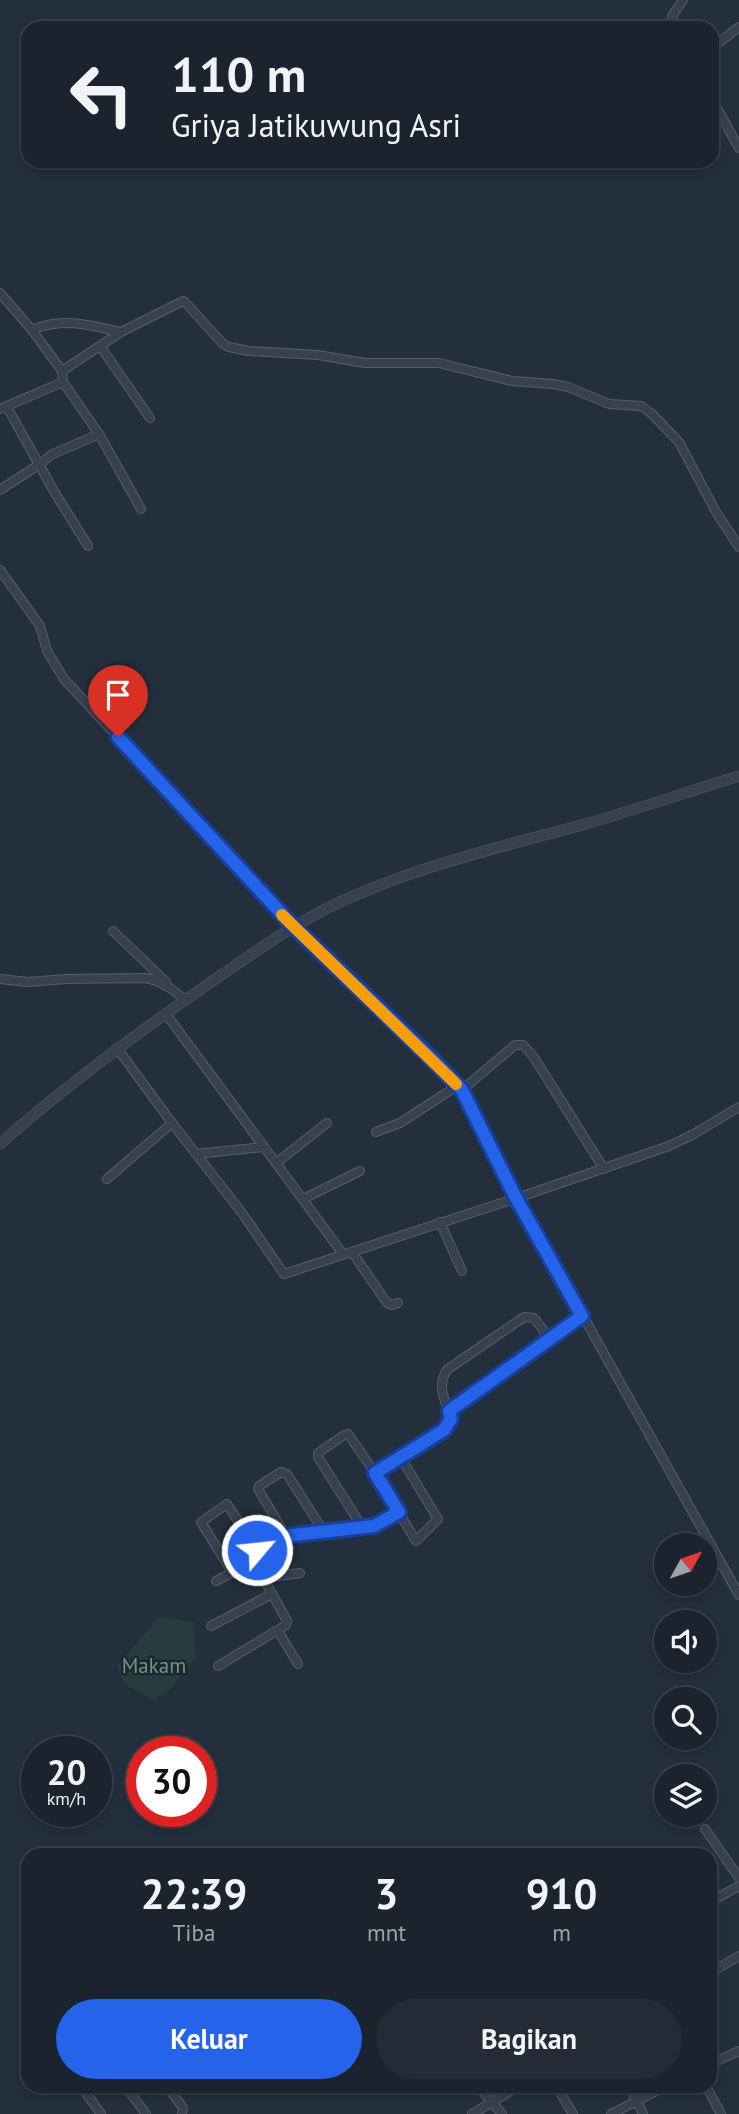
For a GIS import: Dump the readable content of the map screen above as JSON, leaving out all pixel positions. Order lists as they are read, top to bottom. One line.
{"parks":["Makam"],"north":"top right","page":{"turn":["110 m","Griya Jatikuwung Asri"],"speed":"20 km/h","limit":"30","eta":["22:39","Tiba","3","mnt","910","m"],"buttons":["Keluar","Bagikan"]}}
